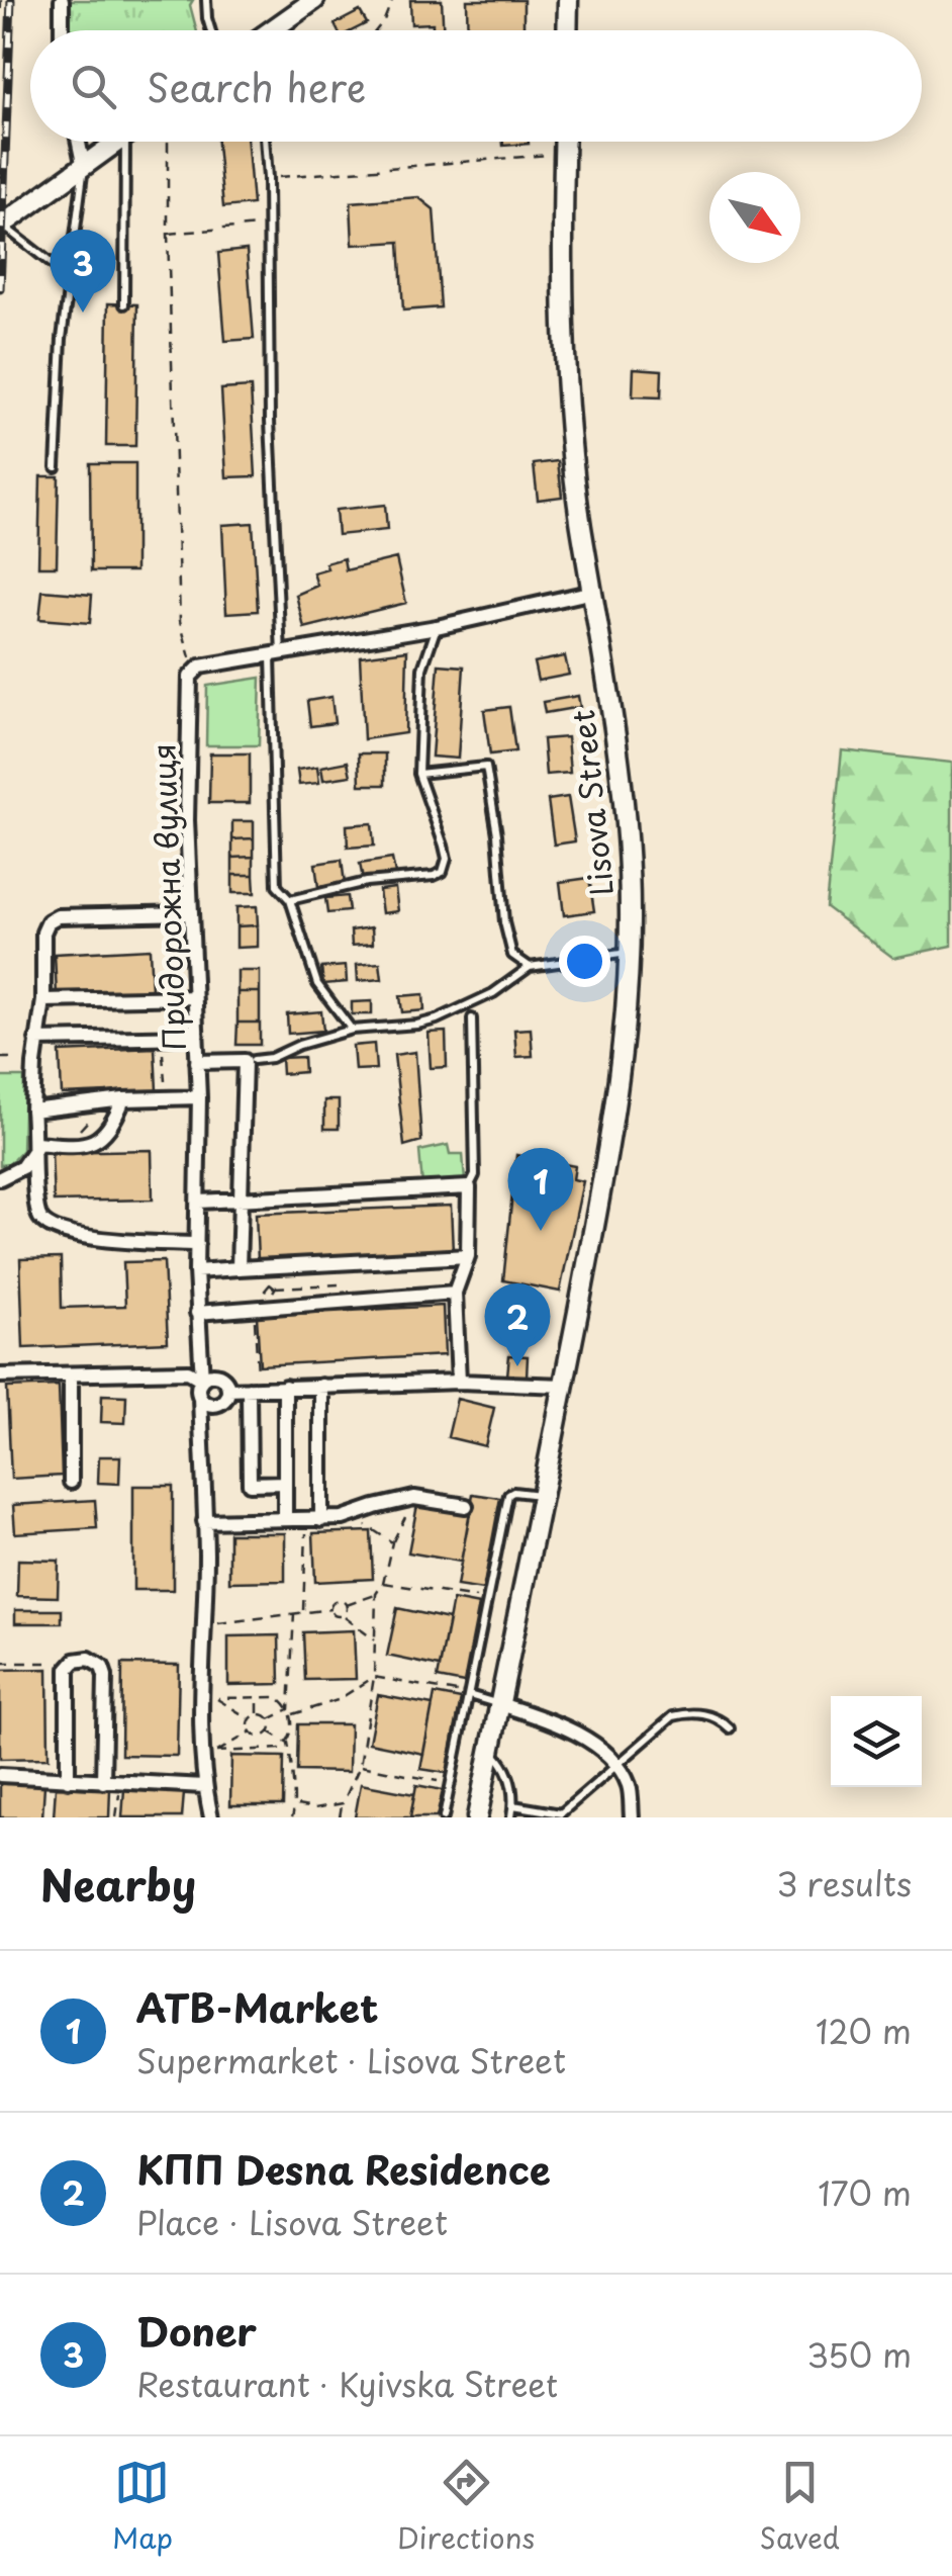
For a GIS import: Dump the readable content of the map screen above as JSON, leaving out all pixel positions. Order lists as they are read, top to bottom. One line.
{"streets":{"main road":["Lisova Street"],"street":["Придорожна вулиця"]},"north":"bottom right","page":{"search":"Search here","pins":["3","1","2"],"heading":["Nearby","3 results"],"list":[{"mark":"1","name":"ATB-Market","note":"Supermarket · Lisova Street","value":"120 m"},{"mark":"2","name":"КПП Desna Residence","note":"Place · Lisova Street","value":"170 m"},{"mark":"3","name":"Doner","note":"Restaurant · Kyivska Street","value":"350 m"}],"nav":["Map","Directions","Saved"]}}
